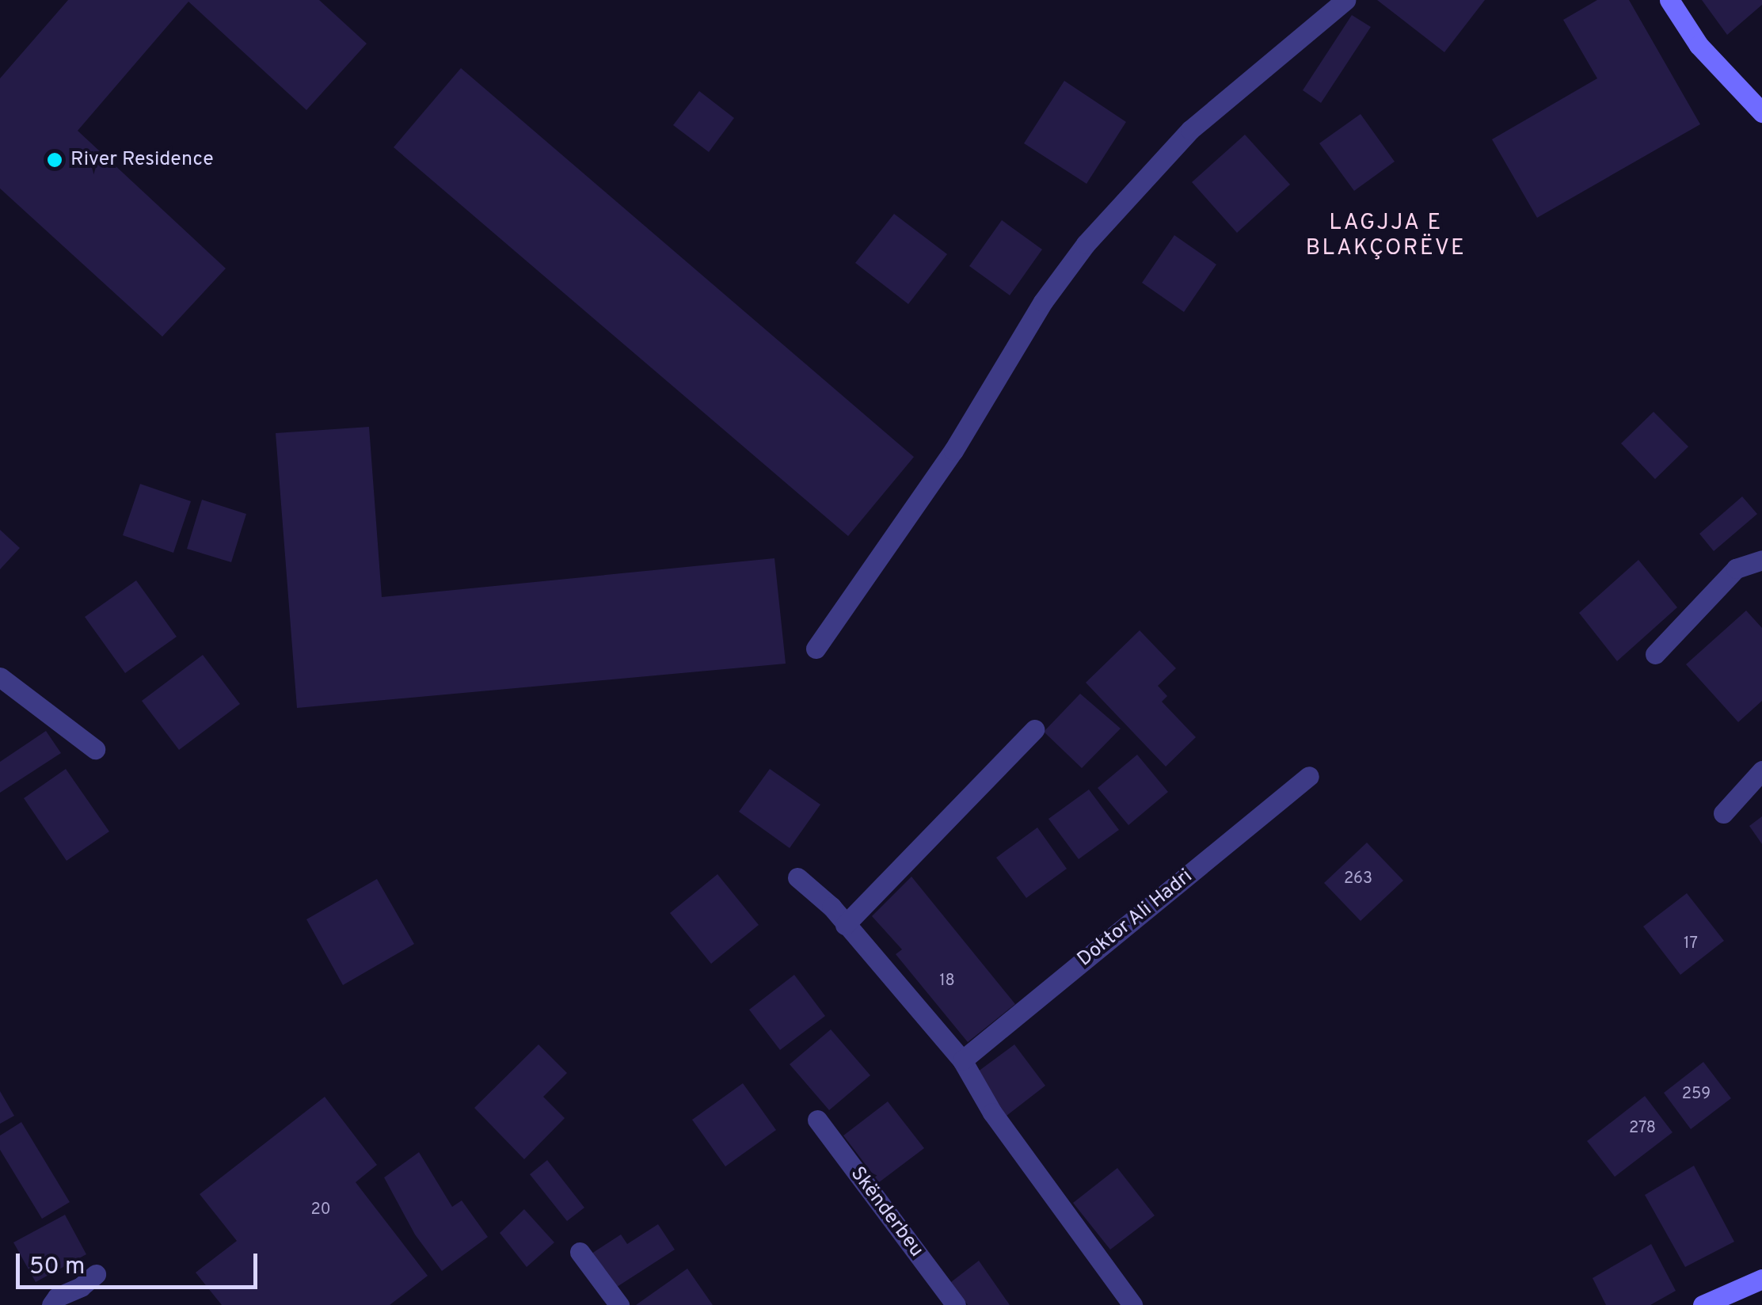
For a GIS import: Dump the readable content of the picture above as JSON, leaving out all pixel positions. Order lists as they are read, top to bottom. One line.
{"streets":{"street":["Doktor Ali Hadri","Skënderbeu"]},"districts":["LAGJJA E BLAKÇORËVE"],"places":["River Residence"],"house_numbers":["263","17","18","259","278","20"],"scale_bar":"50 m"}
